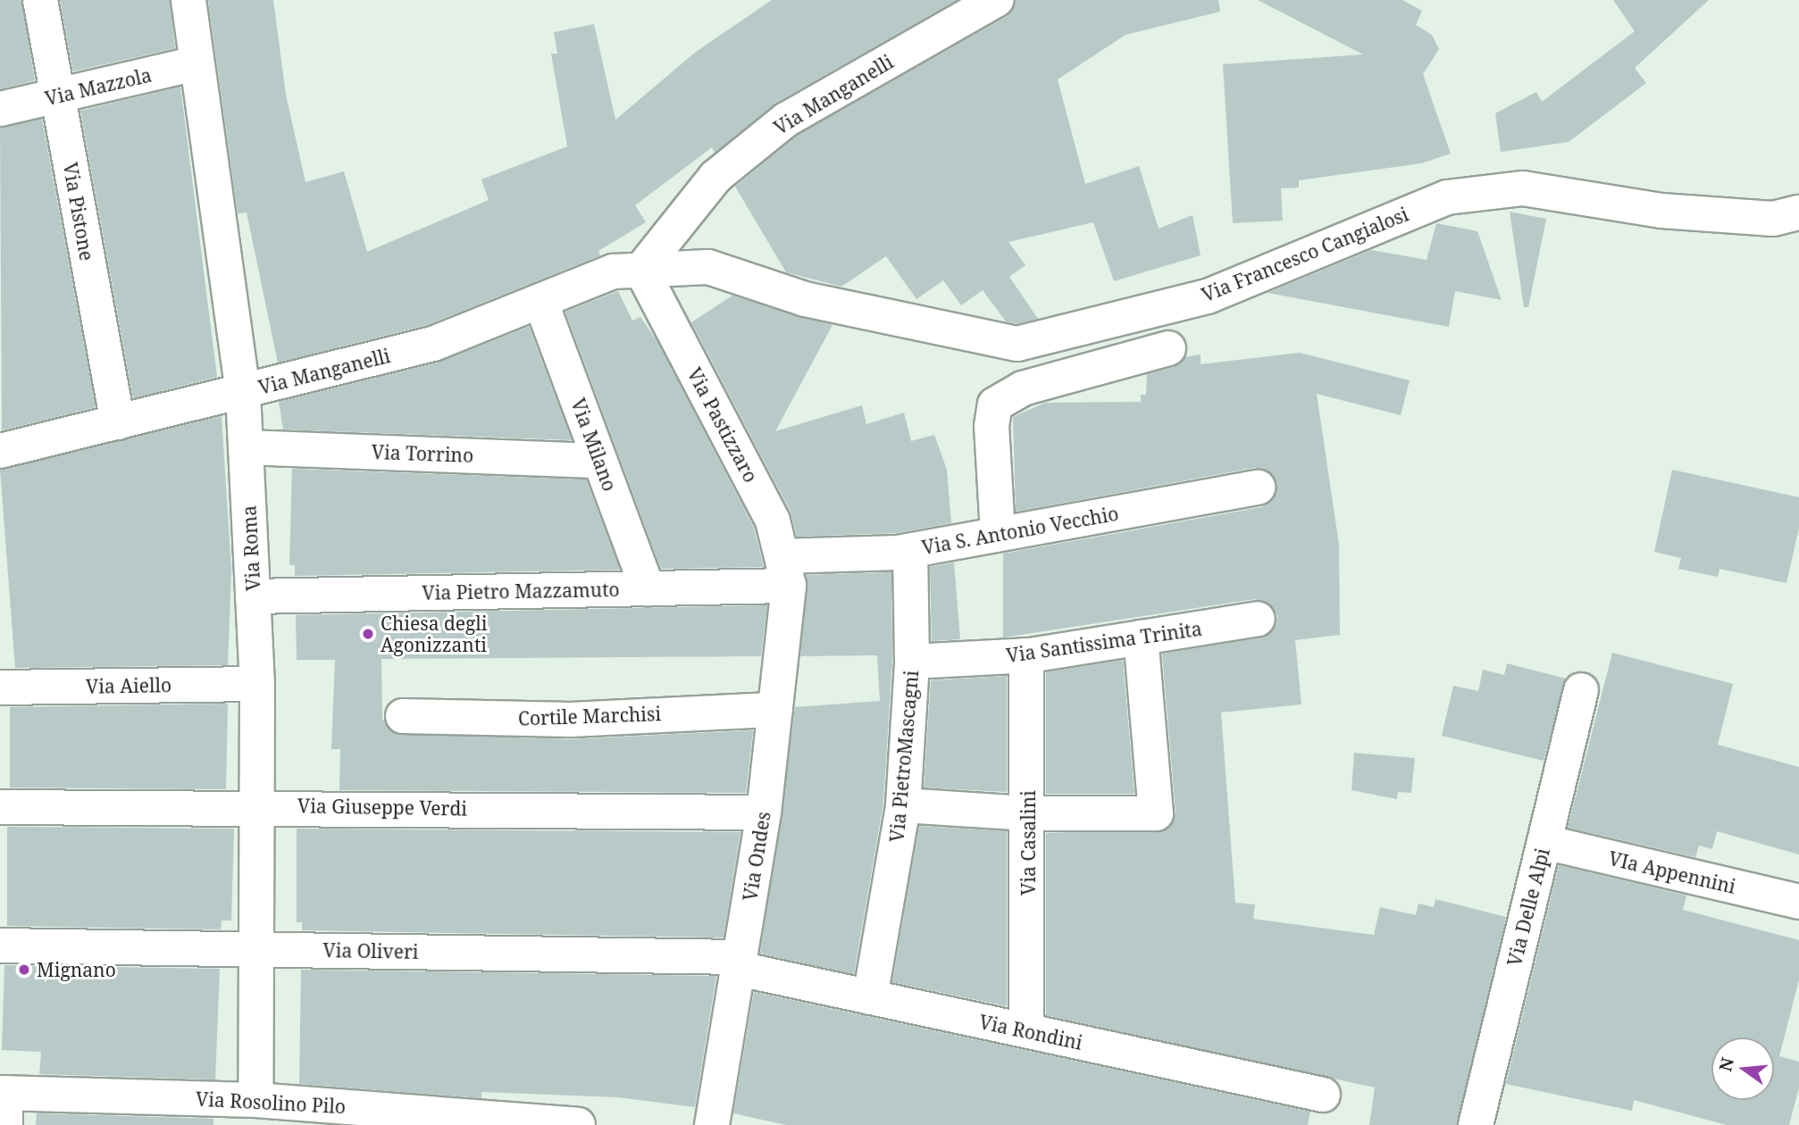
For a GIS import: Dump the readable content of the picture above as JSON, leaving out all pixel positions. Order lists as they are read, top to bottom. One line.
{"streets":{"street":["Via Mazzola","Via Manganelli","Via Pistone","Via Francesco Cangialosi","Via Pastizzaro","Via Milano","Via Torrino","Via S. Antonio Vecchio","Via Roma","Via Pietro Mazzamuto","Via Santissima Trinita","Via Aiello","Cortile Marchisi","Via PietroMascagni","Via Giuseppe Verdi","Via Casalini","Via Ondes","VIa Appennini","Via Delle Alpi","Via Oliveri","Via Rondini","Via Rosolino Pilo"]},"crossings":[["Via Mazzola","Via Pistone"],["Via Mazzola","Via Roma"],["Via Manganelli","Via Pistone"],["Via Manganelli","Via Francesco Cangialosi"],["Via Manganelli","Via Pastizzaro"],["Via Manganelli","Via Milano"],["Via Manganelli","Via Roma"],["Via Pastizzaro","Via S. Antonio Vecchio"],["Via Pastizzaro","Via Pietro Mazzamuto"],["Via Pastizzaro","Via Ondes"],["Via Milano","Via Torrino"],["Via Milano","Via Pietro Mazzamuto"],["Via Torrino","Via Roma"],["Via S. Antonio Vecchio","Via Pietro Mazzamuto"],["Via S. Antonio Vecchio","Via PietroMascagni"],["Via S. Antonio Vecchio","Via Ondes"],["Via Roma","Via Pietro Mazzamuto"],["Via Roma","Via Aiello"],["Via Roma","Via Giuseppe Verdi"],["Via Roma","Via Oliveri"],["Via Roma","Via Rosolino Pilo"],["Via Pietro Mazzamuto","Via Ondes"],["Via Santissima Trinita","Via PietroMascagni"],["Via Santissima Trinita","Via Casalini"],["Cortile Marchisi","Via Ondes"],["Via PietroMascagni","Via Rondini"],["Via Giuseppe Verdi","Via Ondes"],["Via Casalini","Via Rondini"],["Via Ondes","Via Oliveri"],["Via Ondes","Via Rondini"],["VIa Appennini","Via Delle Alpi"],["Via Oliveri","Via Rondini"]],"places":["Chiesa degli Agonizzanti","Mignano"],"north":"left"}
